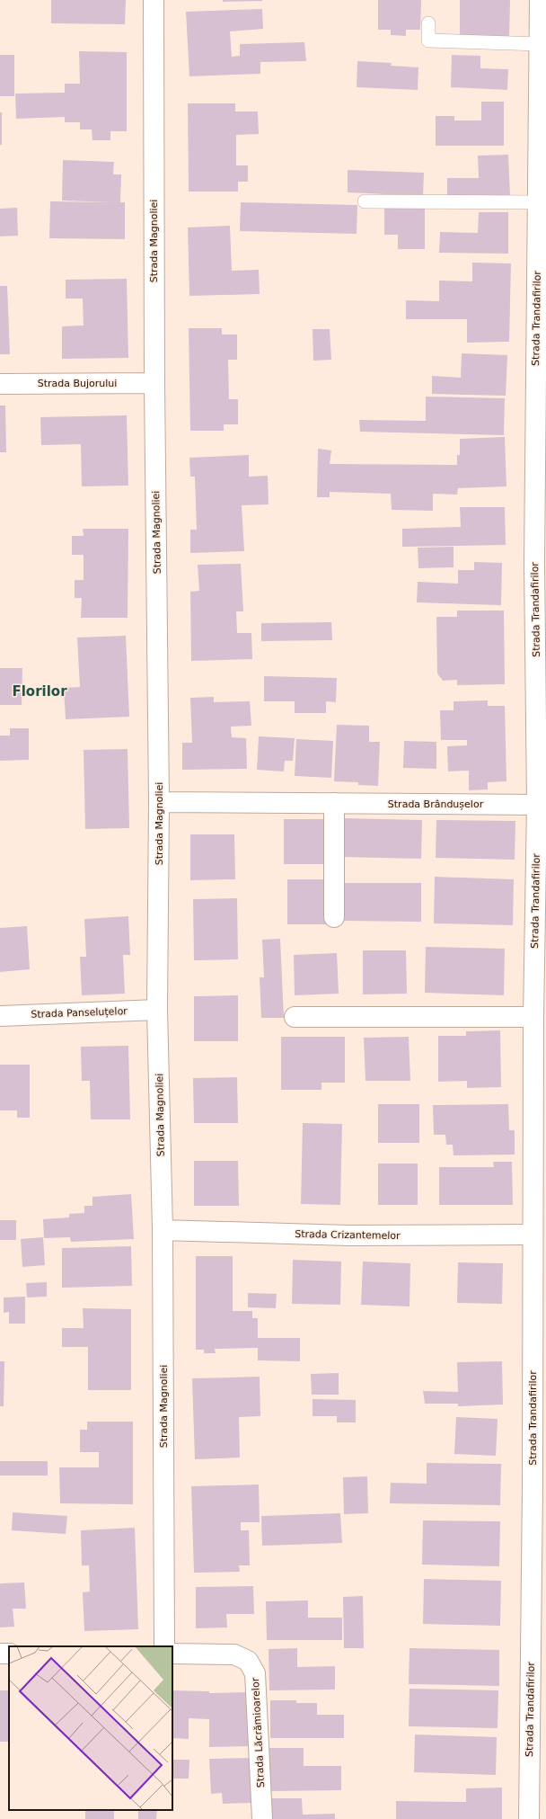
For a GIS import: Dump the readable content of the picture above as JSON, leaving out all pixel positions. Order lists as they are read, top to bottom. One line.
{"streets":{"street":["Strada Magnoliei","Strada Trandafirilor","Strada Bujorului","Strada Brândușelor","Strada Panseluțelor","Strada Crizantemelor","Strada Lăcrămioarelor"]},"crossings":[["Strada Magnoliei","Strada Bujorului"],["Strada Magnoliei","Strada Brândușelor"],["Strada Magnoliei","Strada Panseluțelor"],["Strada Magnoliei","Strada Crizantemelor"],["Strada Trandafirilor","Strada Brândușelor"],["Strada Trandafirilor","Strada Crizantemelor"]],"districts":["Florilor"]}
